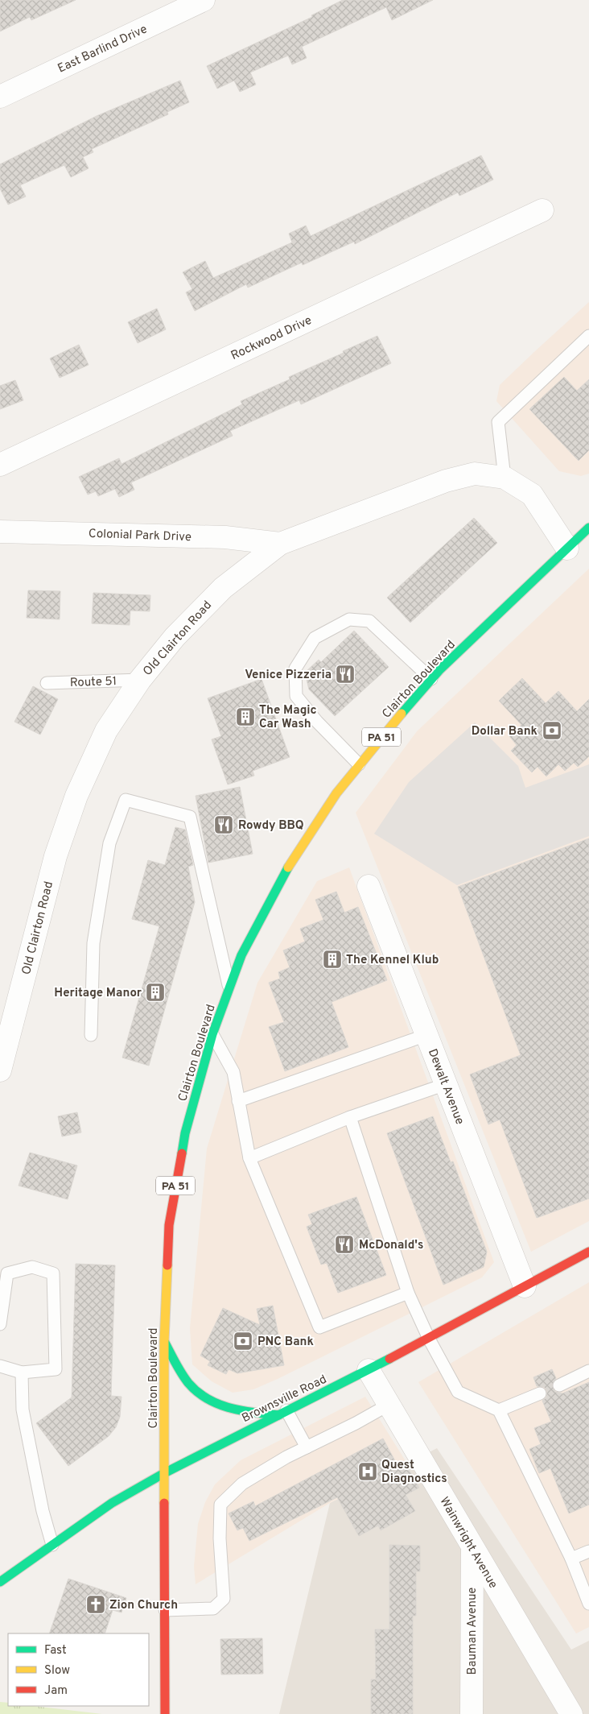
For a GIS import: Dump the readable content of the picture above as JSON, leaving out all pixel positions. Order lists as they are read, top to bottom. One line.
{"streets":{"main road":["Clairton Boulevard","PA 51","Brownsville Road"],"street":["East Barlind Drive","Rockwood Drive","Colonial Park Drive","Old Clairton Road","Dewalt Avenue","Wainwright Avenue","Bauman Avenue"],"lane":["Route 51"]},"crossings":[["Colonial Park Drive","Old Clairton Road"],["Old Clairton Road","Clairton Boulevard"],["Old Clairton Road","Route 51"],["Clairton Boulevard","Brownsville Road"],["Dewalt Avenue","Brownsville Road"],["Brownsville Road","Wainwright Avenue"],["Wainwright Avenue","Bauman Avenue"]],"places":{"restaurant":["Venice Pizzeria","Rowdy BBQ","McDonald's"],"building":["The Magic Car Wash","The Kennel Klub","Heritage Manor"],"bank":["Dollar Bank","PNC Bank"],"hospital":["Quest Diagnostics"],"church":["Zion Church"]},"legend":["Fast","Slow","Jam"]}
